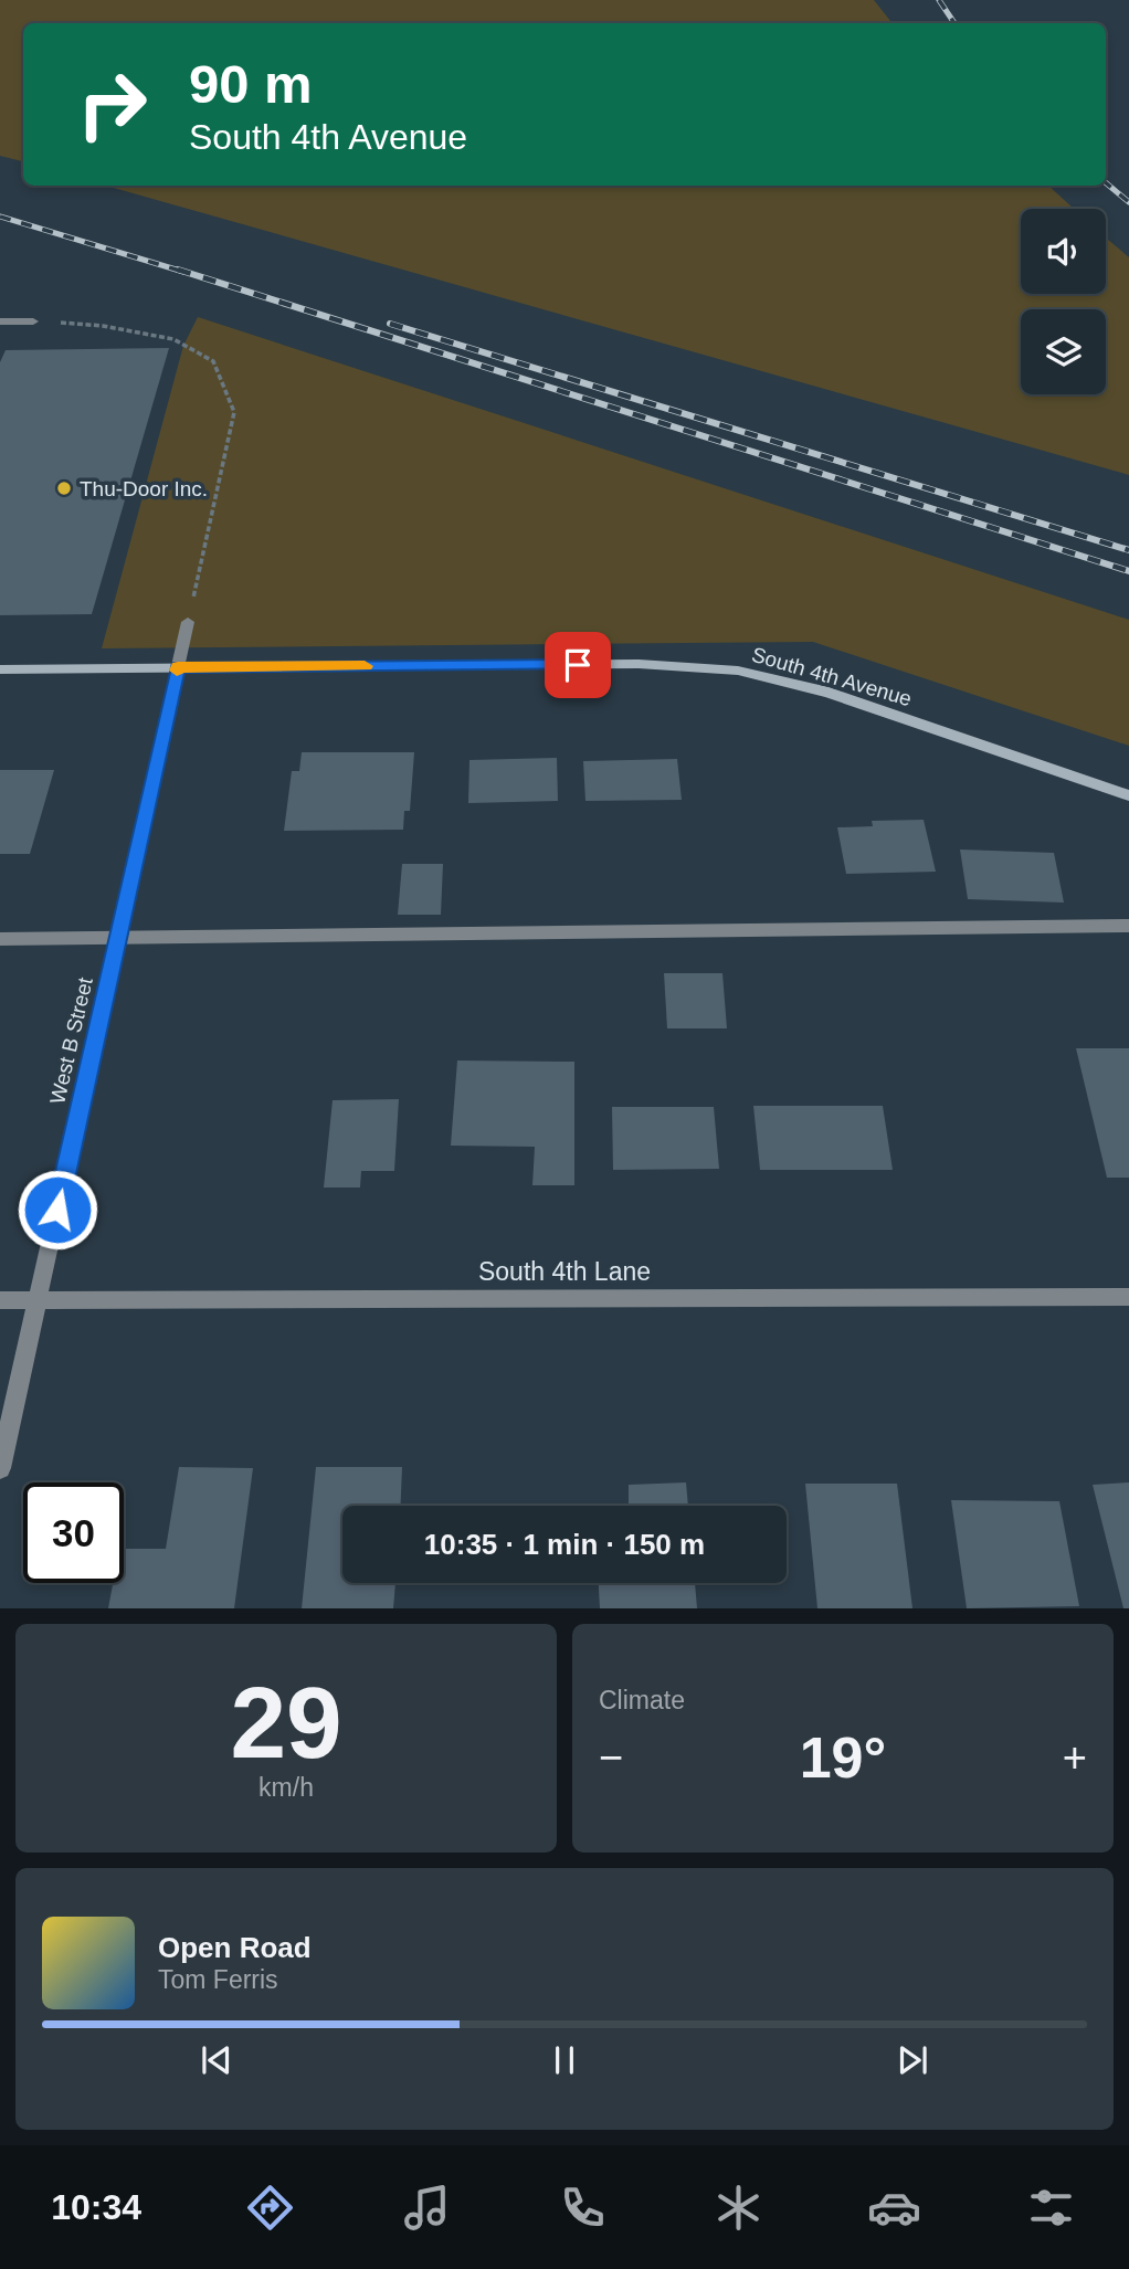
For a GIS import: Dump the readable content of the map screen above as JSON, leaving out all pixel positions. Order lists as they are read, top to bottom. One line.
{"streets":{"street":["South 4th Avenue","West B Street","South 4th Lane"]},"crossings":[["South 4th Avenue","West B Street"],["West B Street","South 4th Lane"]],"places":["Thu-Door Inc."],"page":{"turn":["90 m","South 4th Avenue"],"limit":"30","trip":"10:35 · 1 min · 150 m","tile":[["29","km/h"],"Climate"],"heat":["−","19°","+"],"song":["Open Road","Tom Ferris"],"tabs":"10:34"}}
